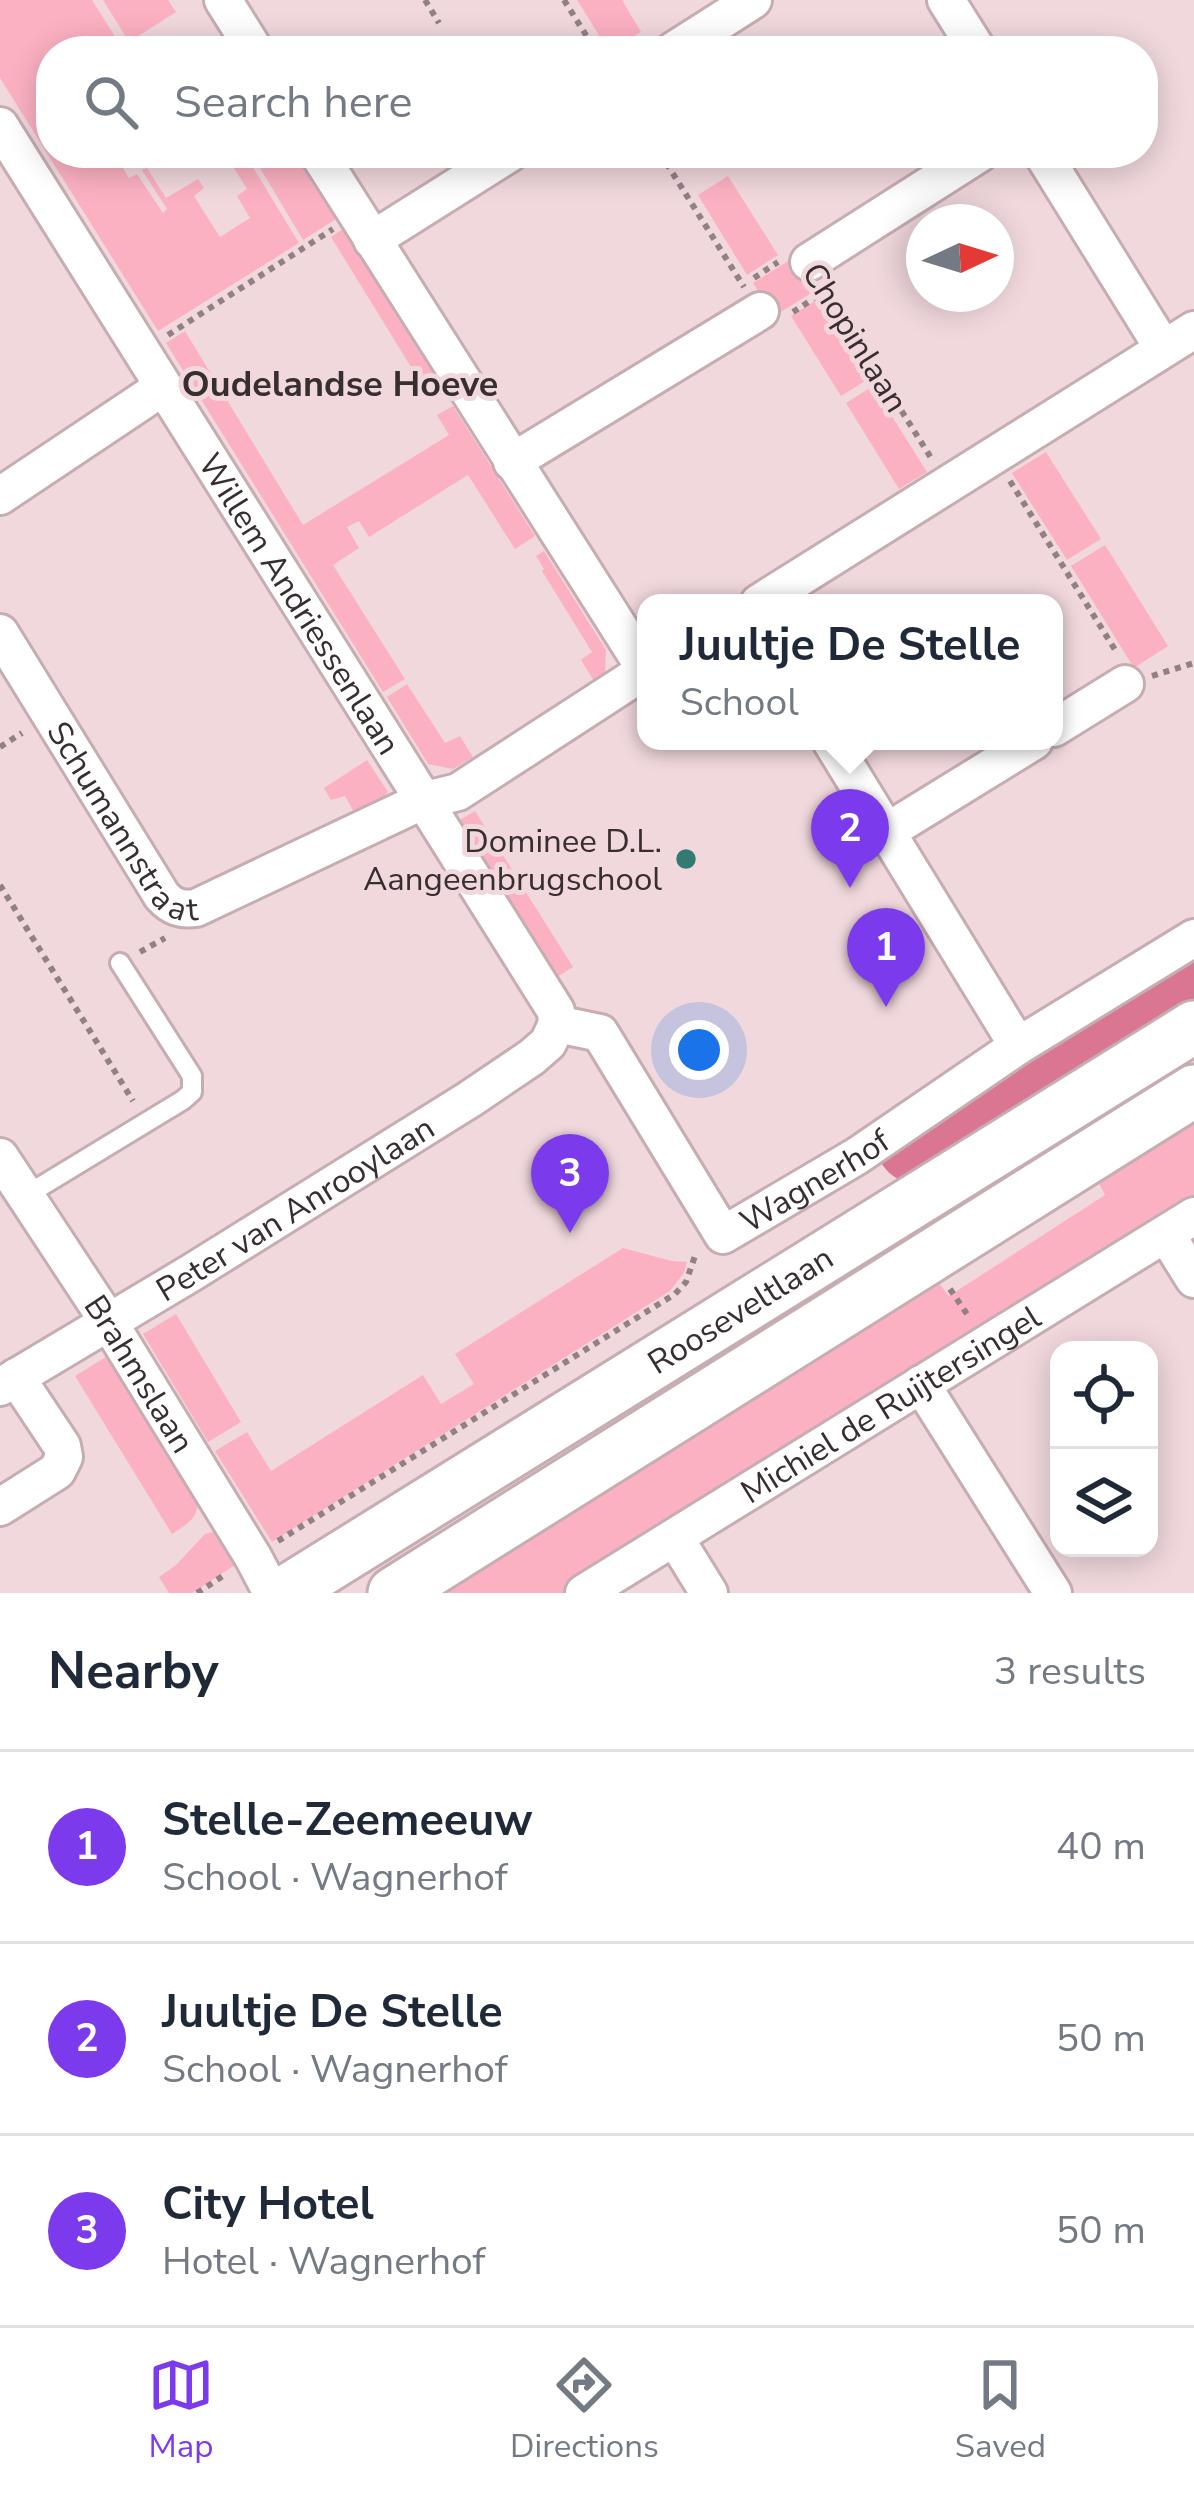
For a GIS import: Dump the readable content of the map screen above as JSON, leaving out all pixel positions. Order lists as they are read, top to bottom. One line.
{"streets":{"main road":["Rooseveltlaan"],"street":["Willem Andriessenlaan","Schumannstraat","Wagnerhof","Peter van Anrooylaan","Brahmslaan","Michiel de Ruijtersingel"],"path":["Chopinlaan"]},"crossings":[["Willem Andriessenlaan","Schumannstraat"],["Willem Andriessenlaan","Wagnerhof"],["Willem Andriessenlaan","Peter van Anrooylaan"],["Wagnerhof","Peter van Anrooylaan"],["Peter van Anrooylaan","Brahmslaan"],["Rooseveltlaan","Brahmslaan"]],"districts":["Oudelandse Hoeve"],"places":["Dominee D.L. Aangeenbrugschool"],"north":"right","page":{"search":"Search here","popup":["Juultje De Stelle","School"],"pins":["2","1","3"],"heading":["Nearby","3 results"],"list":[{"mark":"1","name":"Stelle-Zeemeeuw","note":"School · Wagnerhof","value":"40 m"},{"mark":"2","name":"Juultje De Stelle","note":"School · Wagnerhof","value":"50 m"},{"mark":"3","name":"City Hotel","note":"Hotel · Wagnerhof","value":"50 m"}],"nav":["Map","Directions","Saved"]}}
